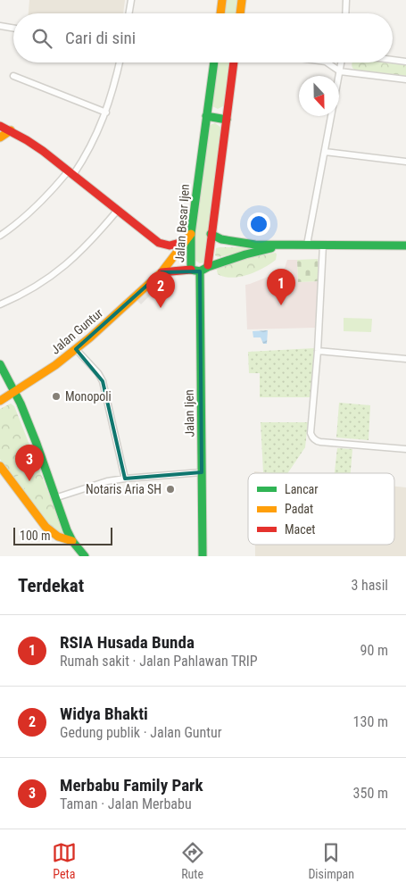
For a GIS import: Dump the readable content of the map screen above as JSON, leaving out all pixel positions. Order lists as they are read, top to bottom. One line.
{"streets":{"main road":["Jalan Besar Ijen","Jalan Guntur","Jalan Ijen"]},"crossings":[["Jalan Besar Ijen","Jalan Guntur"],["Jalan Besar Ijen","Jalan Ijen"]],"places":["Monopoli","Notaris Aria SH"],"legend":["Lancar","Padat","Macet"],"scale_bar":"100 m","north":"bottom","page":{"search":"Cari di sini","pins":["1","2","3"],"scale":"100 m","heading":["Terdekat","3 hasil"],"list":[{"mark":"1","name":"RSIA Husada Bunda","note":"Rumah sakit · Jalan Pahlawan TRIP","value":"90 m"},{"mark":"2","name":"Widya Bhakti","note":"Gedung publik · Jalan Guntur","value":"130 m"},{"mark":"3","name":"Merbabu Family Park","note":"Taman · Jalan Merbabu","value":"350 m"}],"nav":["Peta","Rute","Disimpan"]}}
